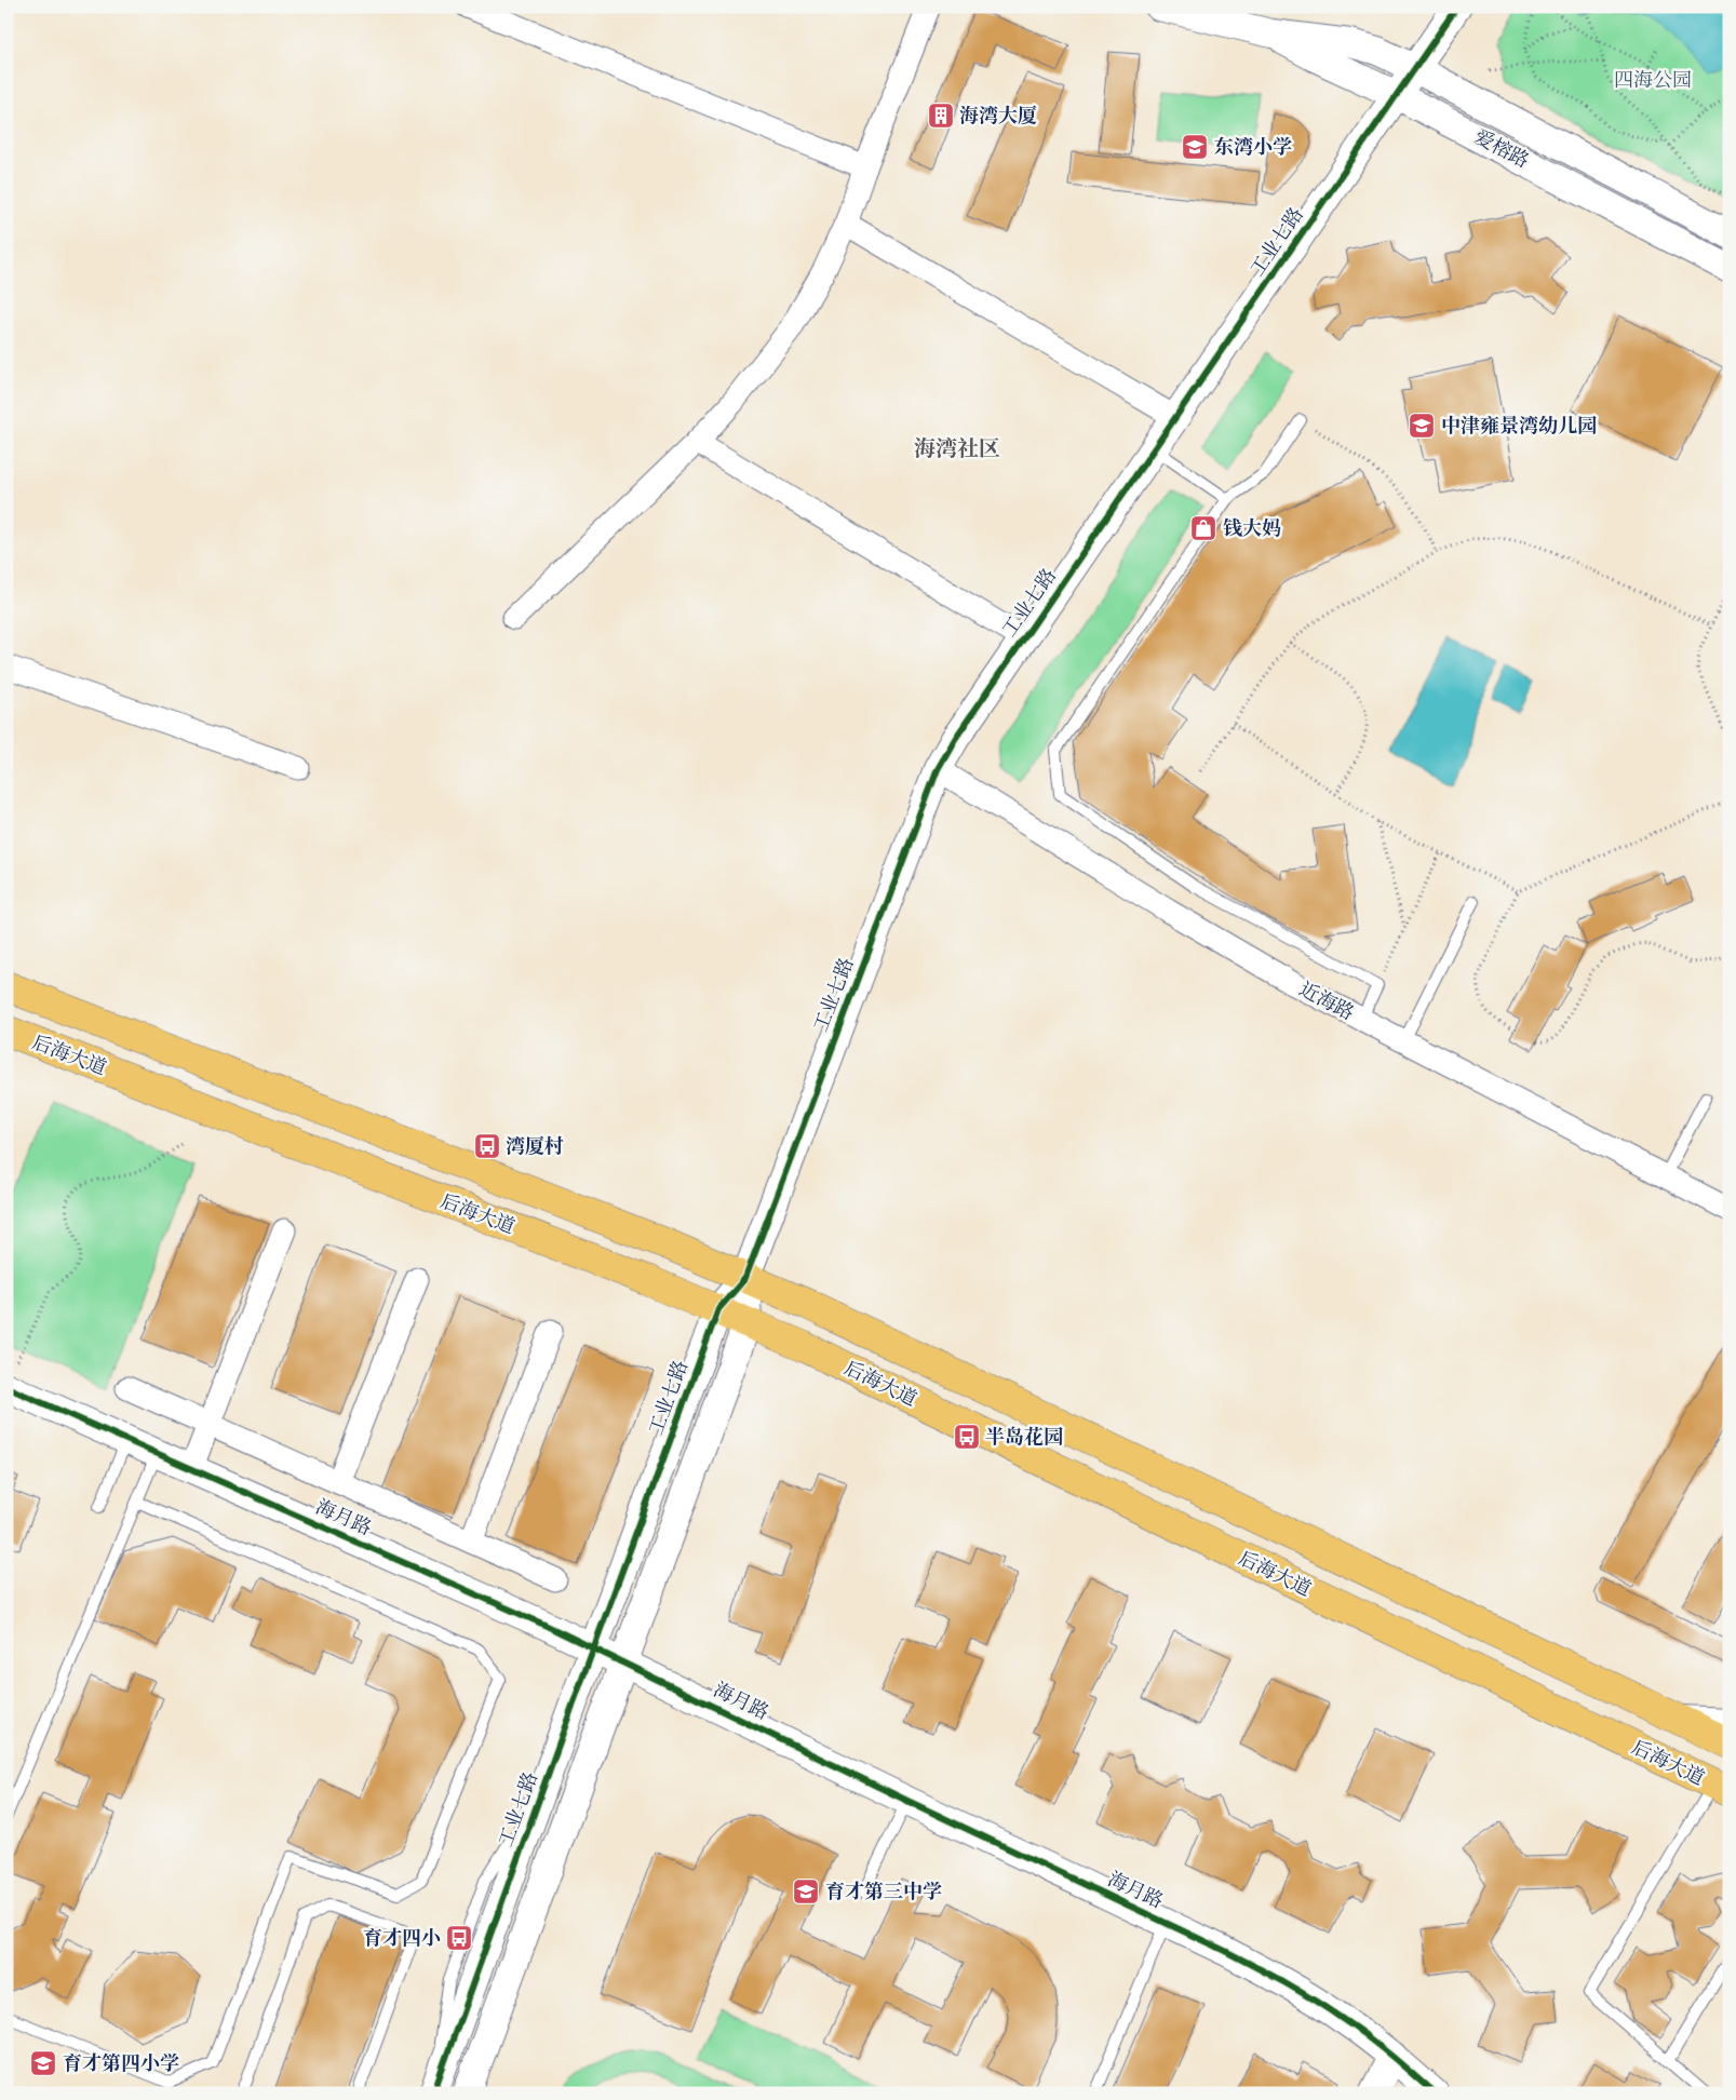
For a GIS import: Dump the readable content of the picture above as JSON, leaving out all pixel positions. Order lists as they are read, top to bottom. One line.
{"streets":{"main road":["后海大道"],"street":["爱榕路","工业七路","近海路","海月路"]},"crossings":[["爱榕路","工业七路"],["工业七路","近海路"],["工业七路","后海大道"],["工业七路","海月路"]],"districts":["海湾社区"],"parks":["四海公园"],"places":{"building":["海湾大厦"],"school or university":["东湾小学","中津雍景湾幼儿园","育才第三中学","育才第四小学"],"shop":["钱大妈"],"bus stop":["湾厦村","半岛花园","育才四小"]}}
